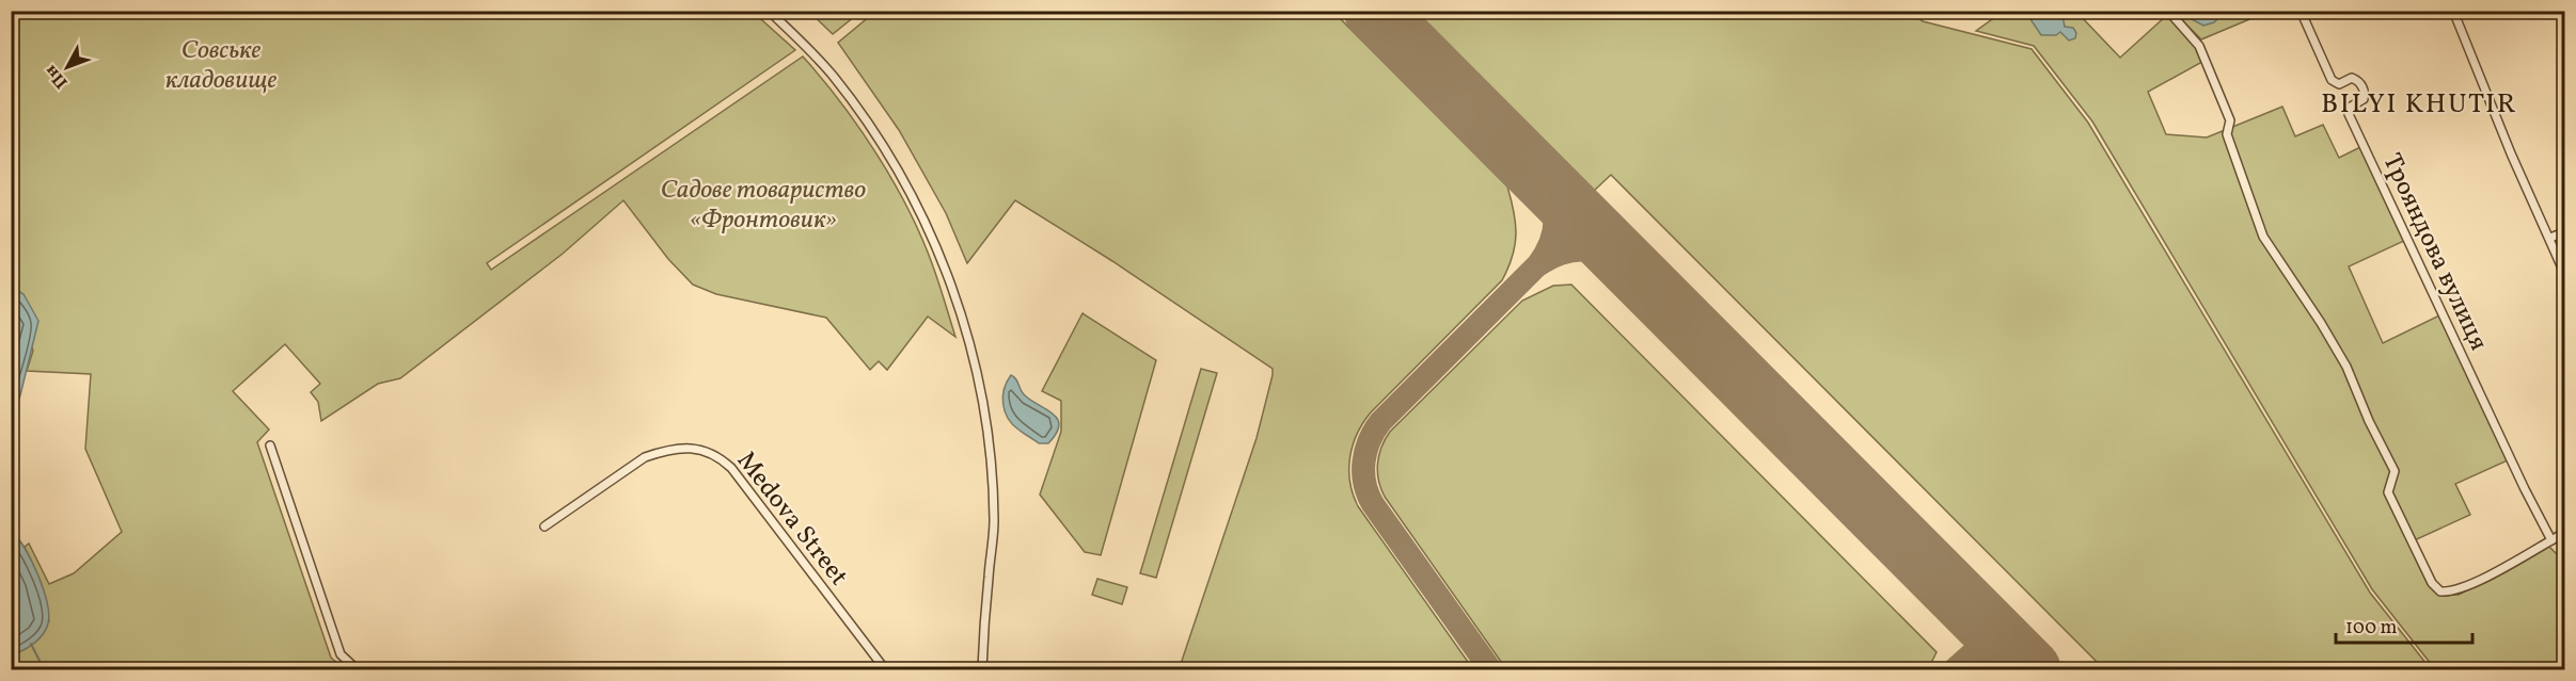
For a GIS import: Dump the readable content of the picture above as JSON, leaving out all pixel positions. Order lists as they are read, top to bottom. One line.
{"streets":{"street":["Трояндова вулиця","Medova Street"]},"districts":["BILYI KHUTIR"],"parks":["Совське кладовище","Садове товариство «Фронтовик»"],"scale_bar":"100 m","north":"bottom left"}
